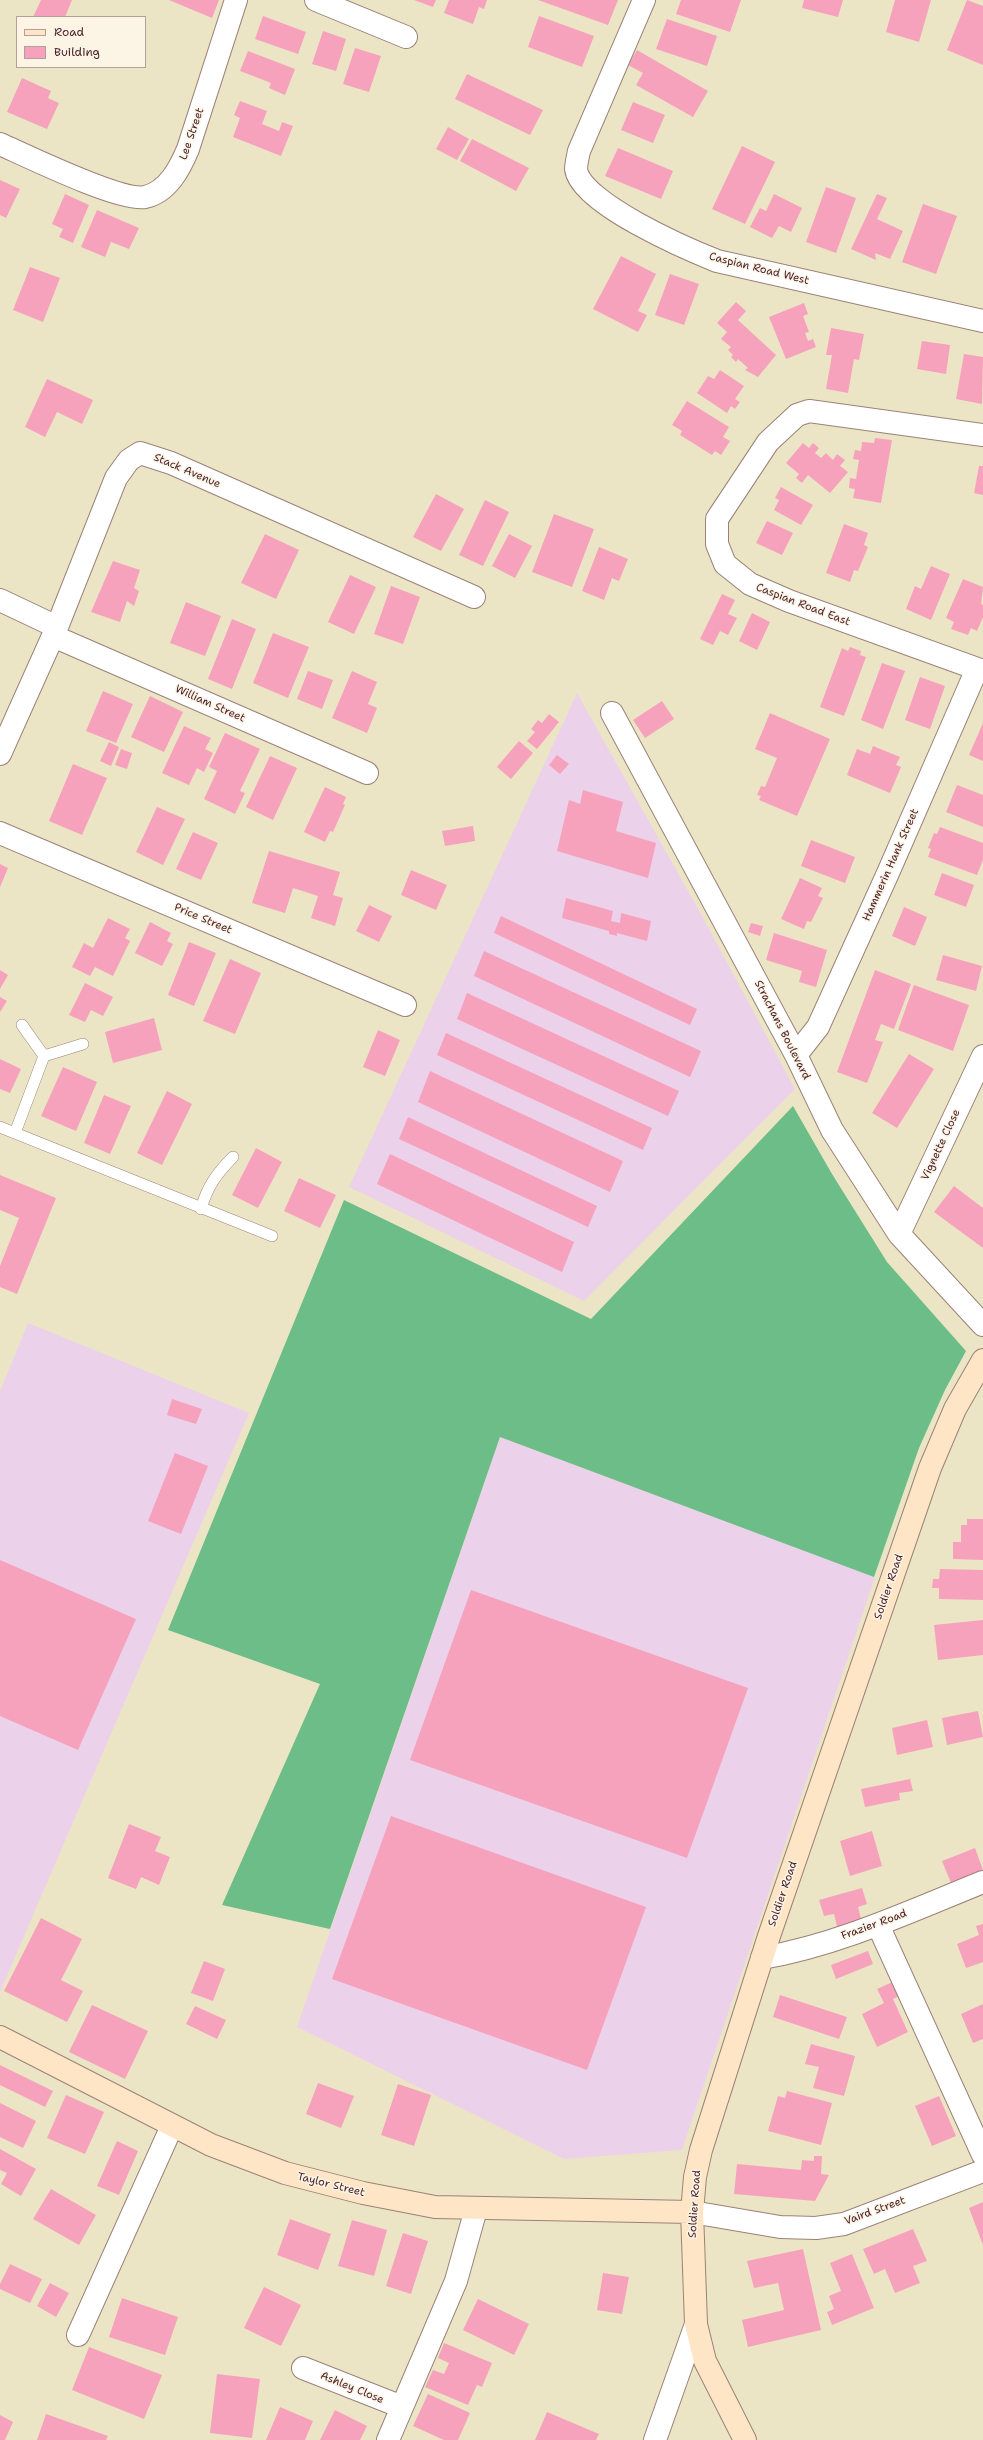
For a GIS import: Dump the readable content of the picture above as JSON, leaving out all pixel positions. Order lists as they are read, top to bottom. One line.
{"streets":{"main road":["Soldier Road","Taylor Street"],"street":["Lee Street","Caspian Road West","Stack Avenue","Caspian Road East","William Street","Hammerin Hank Street","Price Street","Strachans Boulevard","Vignette Close","Frazier Road","Vaird Street","Ashley Close"]},"crossings":[["Stack Avenue","William Street"],["Caspian Road East","Hammerin Hank Street"],["Hammerin Hank Street","Strachans Boulevard"],["Strachans Boulevard","Vignette Close"],["Soldier Road","Frazier Road"],["Soldier Road","Taylor Street"],["Soldier Road","Vaird Street"],["Taylor Street","Vaird Street"]],"legend":["Road","Building"]}
